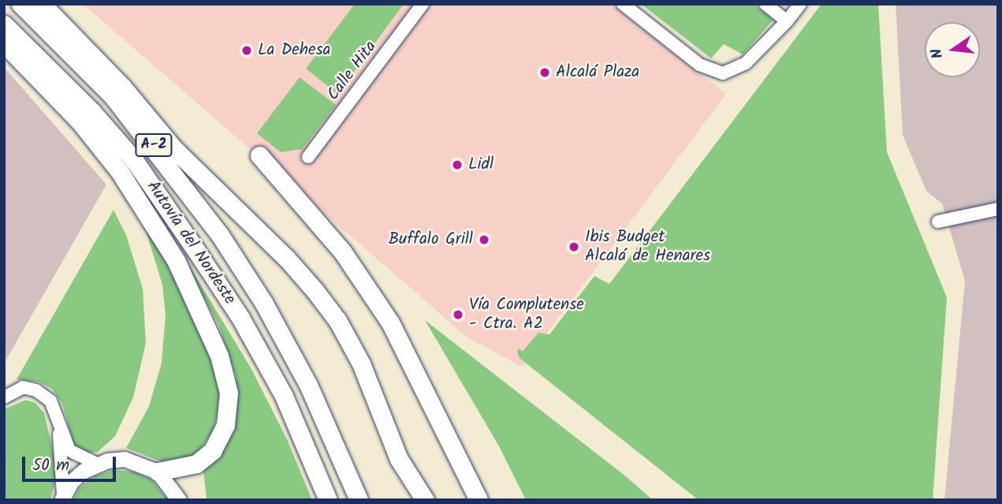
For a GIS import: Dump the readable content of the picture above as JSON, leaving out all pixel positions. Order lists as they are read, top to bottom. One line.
{"streets":{"highway":["A-2","Autovía del Nordeste"],"street":["Calle Hita"]},"places":["La Dehesa","Alcalá Plaza","Lidl","Buffalo Grill","Ibis Budget Alcalá de Henares","Vía Complutense - Ctra. A2"],"scale_bar":"50 m","north":"left"}
